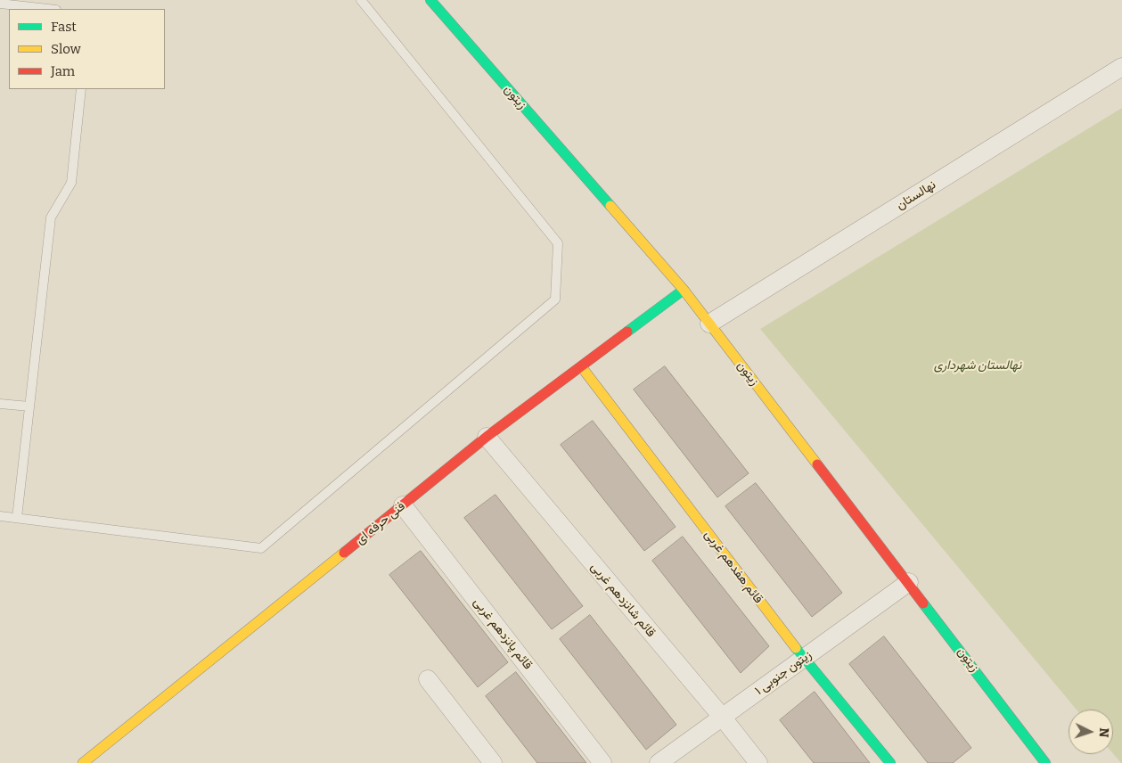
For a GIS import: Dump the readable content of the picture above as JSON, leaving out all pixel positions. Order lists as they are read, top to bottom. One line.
{"streets":{"street":["زیتون","نهالستان","فنی حرفه ای","قائم هفدهم غربی","قائم شانزدهم غربی","قائم پانزدهم غربی","زیتون جنوبی ۱"]},"crossings":[["زیتون","نهالستان"],["زیتون","فنی حرفه ای"],["زیتون","زیتون جنوبی ۱"],["فنی حرفه ای","قائم هفدهم غربی"],["فنی حرفه ای","قائم شانزدهم غربی"],["فنی حرفه ای","قائم پانزدهم غربی"],["قائم هفدهم غربی","زیتون جنوبی ۱"],["قائم شانزدهم غربی","زیتون جنوبی ۱"]],"parks":["نهالستان شهرداری"],"legend":["Fast","Slow","Jam"],"north":"right"}
